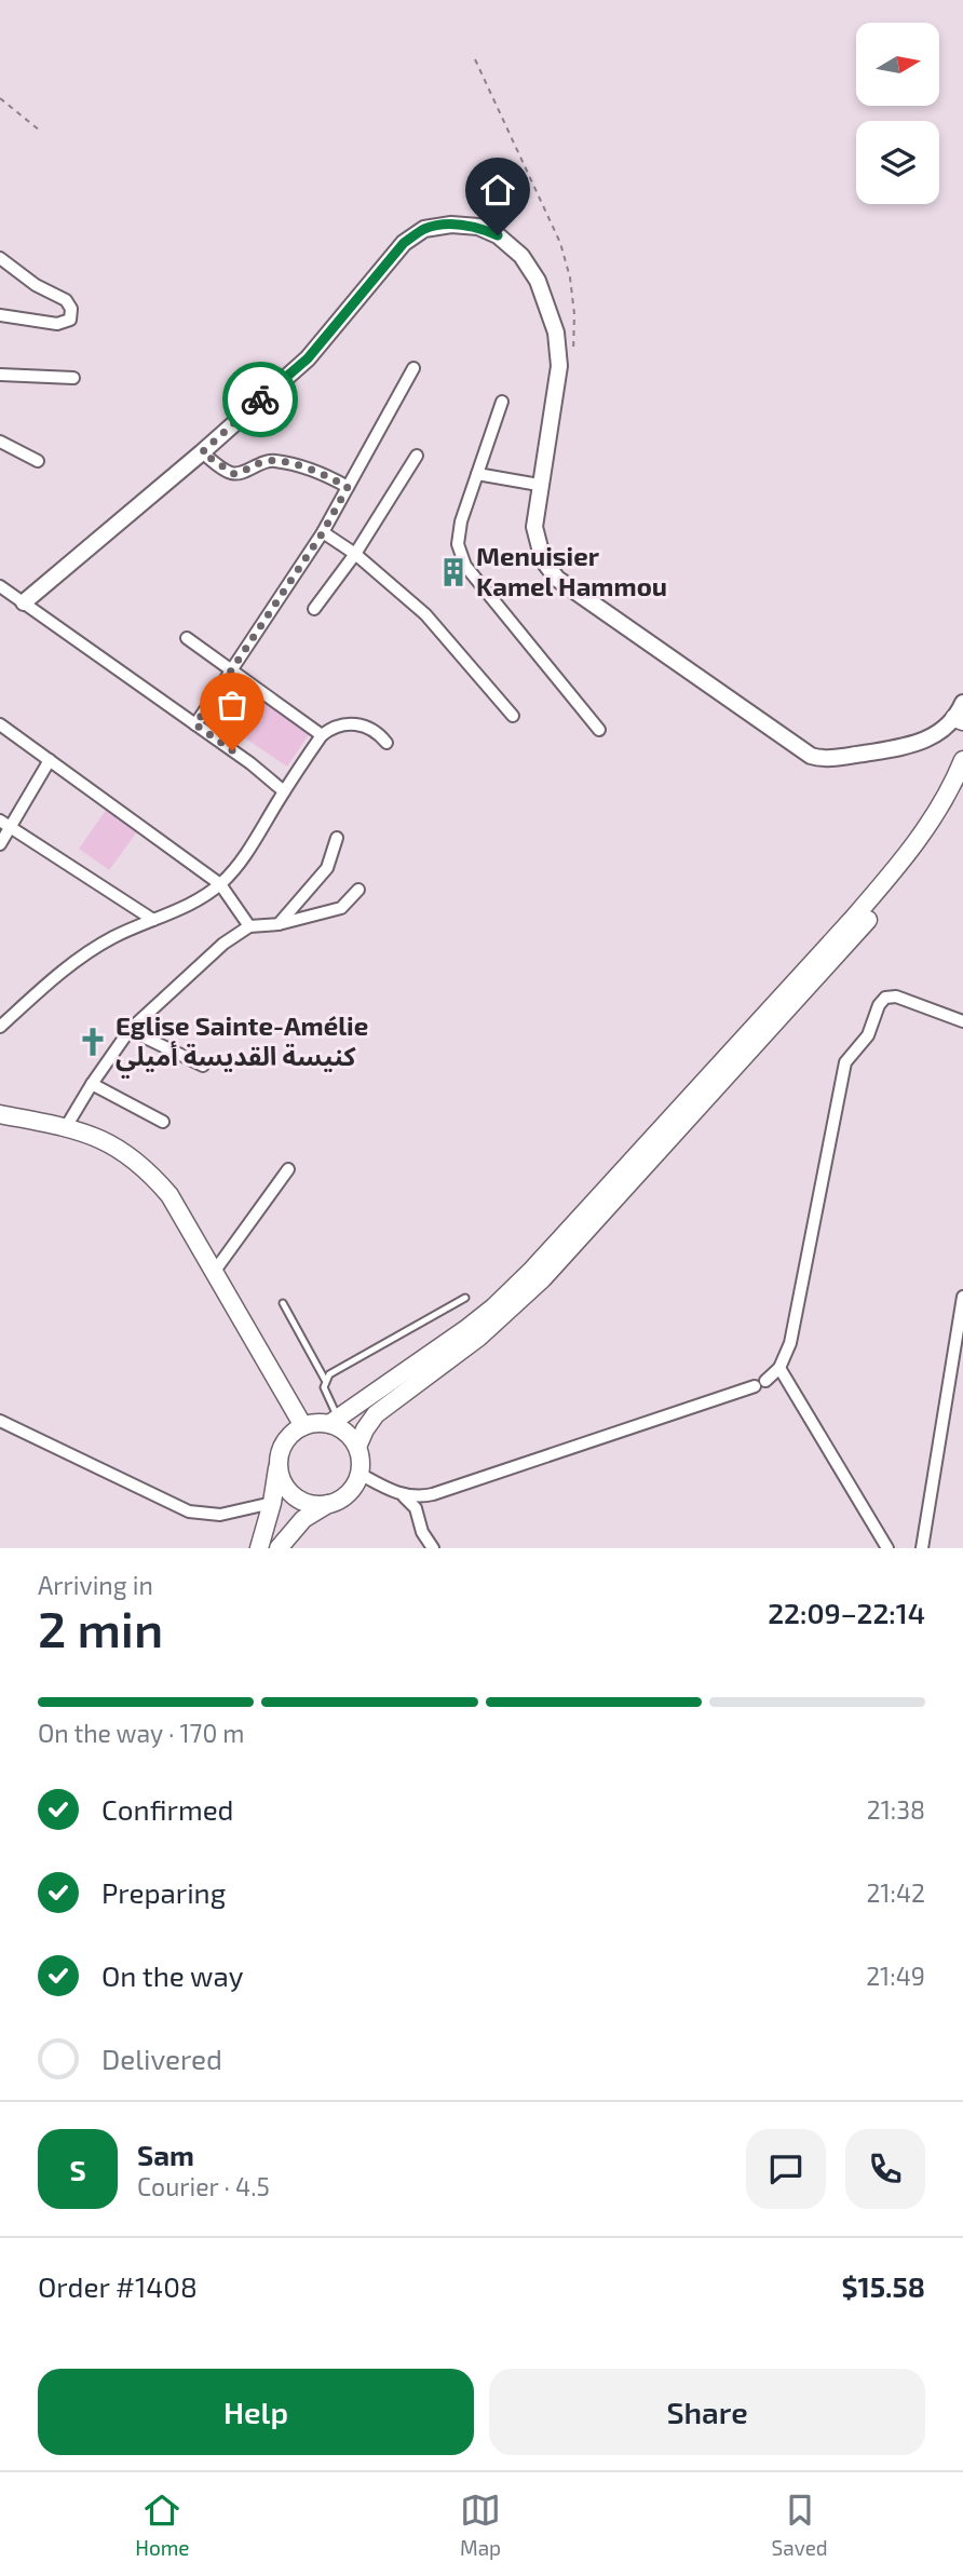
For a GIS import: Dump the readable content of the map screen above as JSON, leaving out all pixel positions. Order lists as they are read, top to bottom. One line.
{"places":{"building":["Menuisier Kamel Hammou"],"church":["Eglise Sainte-Amélie كنيسة القديسة أميلي"]},"north":"right","page":{"heading":["2 min","Arriving in","22:09–22:14"],"panel":["Sam","Courier · 4.5","Order #1408","$15.58"],"bar":"On the way · 170 m","list":[["Confirmed","21:38"],["Preparing","21:42"],["On the way","21:49"],"Delivered"],"round":"S","buttons":["Help","Share"],"tabs":["Home","Map","Saved"]}}
